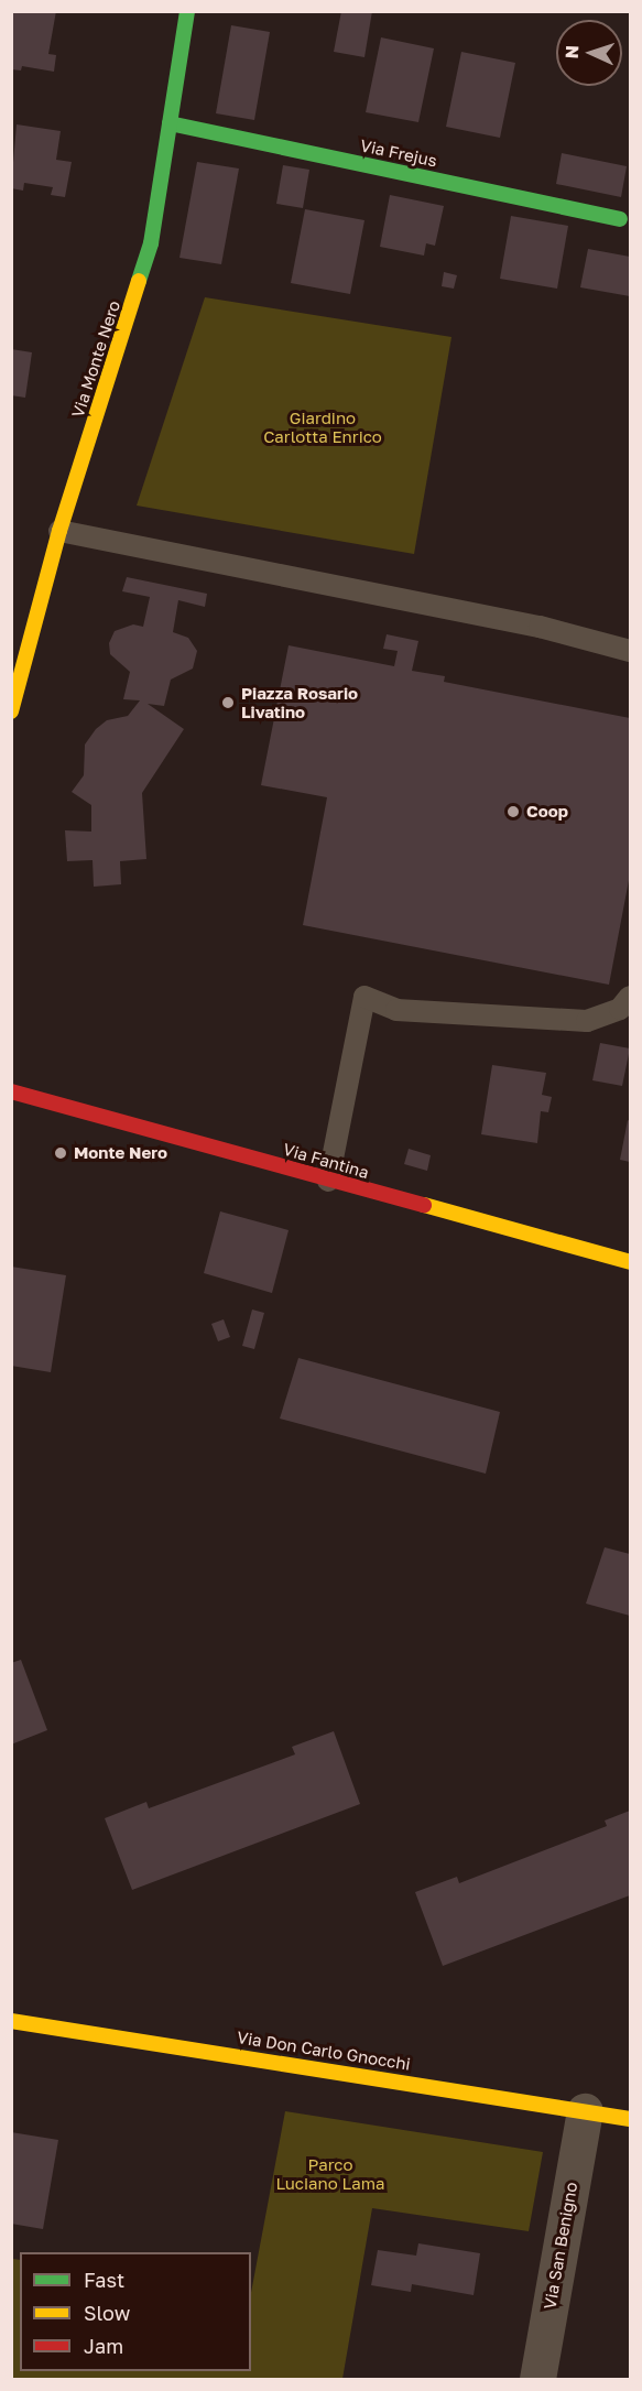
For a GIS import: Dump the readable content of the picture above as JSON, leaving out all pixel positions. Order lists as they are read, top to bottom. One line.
{"streets":{"street":["Via Frejus","Via Monte Nero","Via Fantina","Via Don Carlo Gnocchi","Via San Benigno"]},"crossings":[["Via Frejus","Via Monte Nero"],["Via Don Carlo Gnocchi","Via San Benigno"]],"parks":["Giardino Carlotta Enrico","Parco Luciano Lama"],"places":["Piazza Rosario Livatino","Coop","Monte Nero"],"legend":["Fast","Slow","Jam"],"north":"left"}
